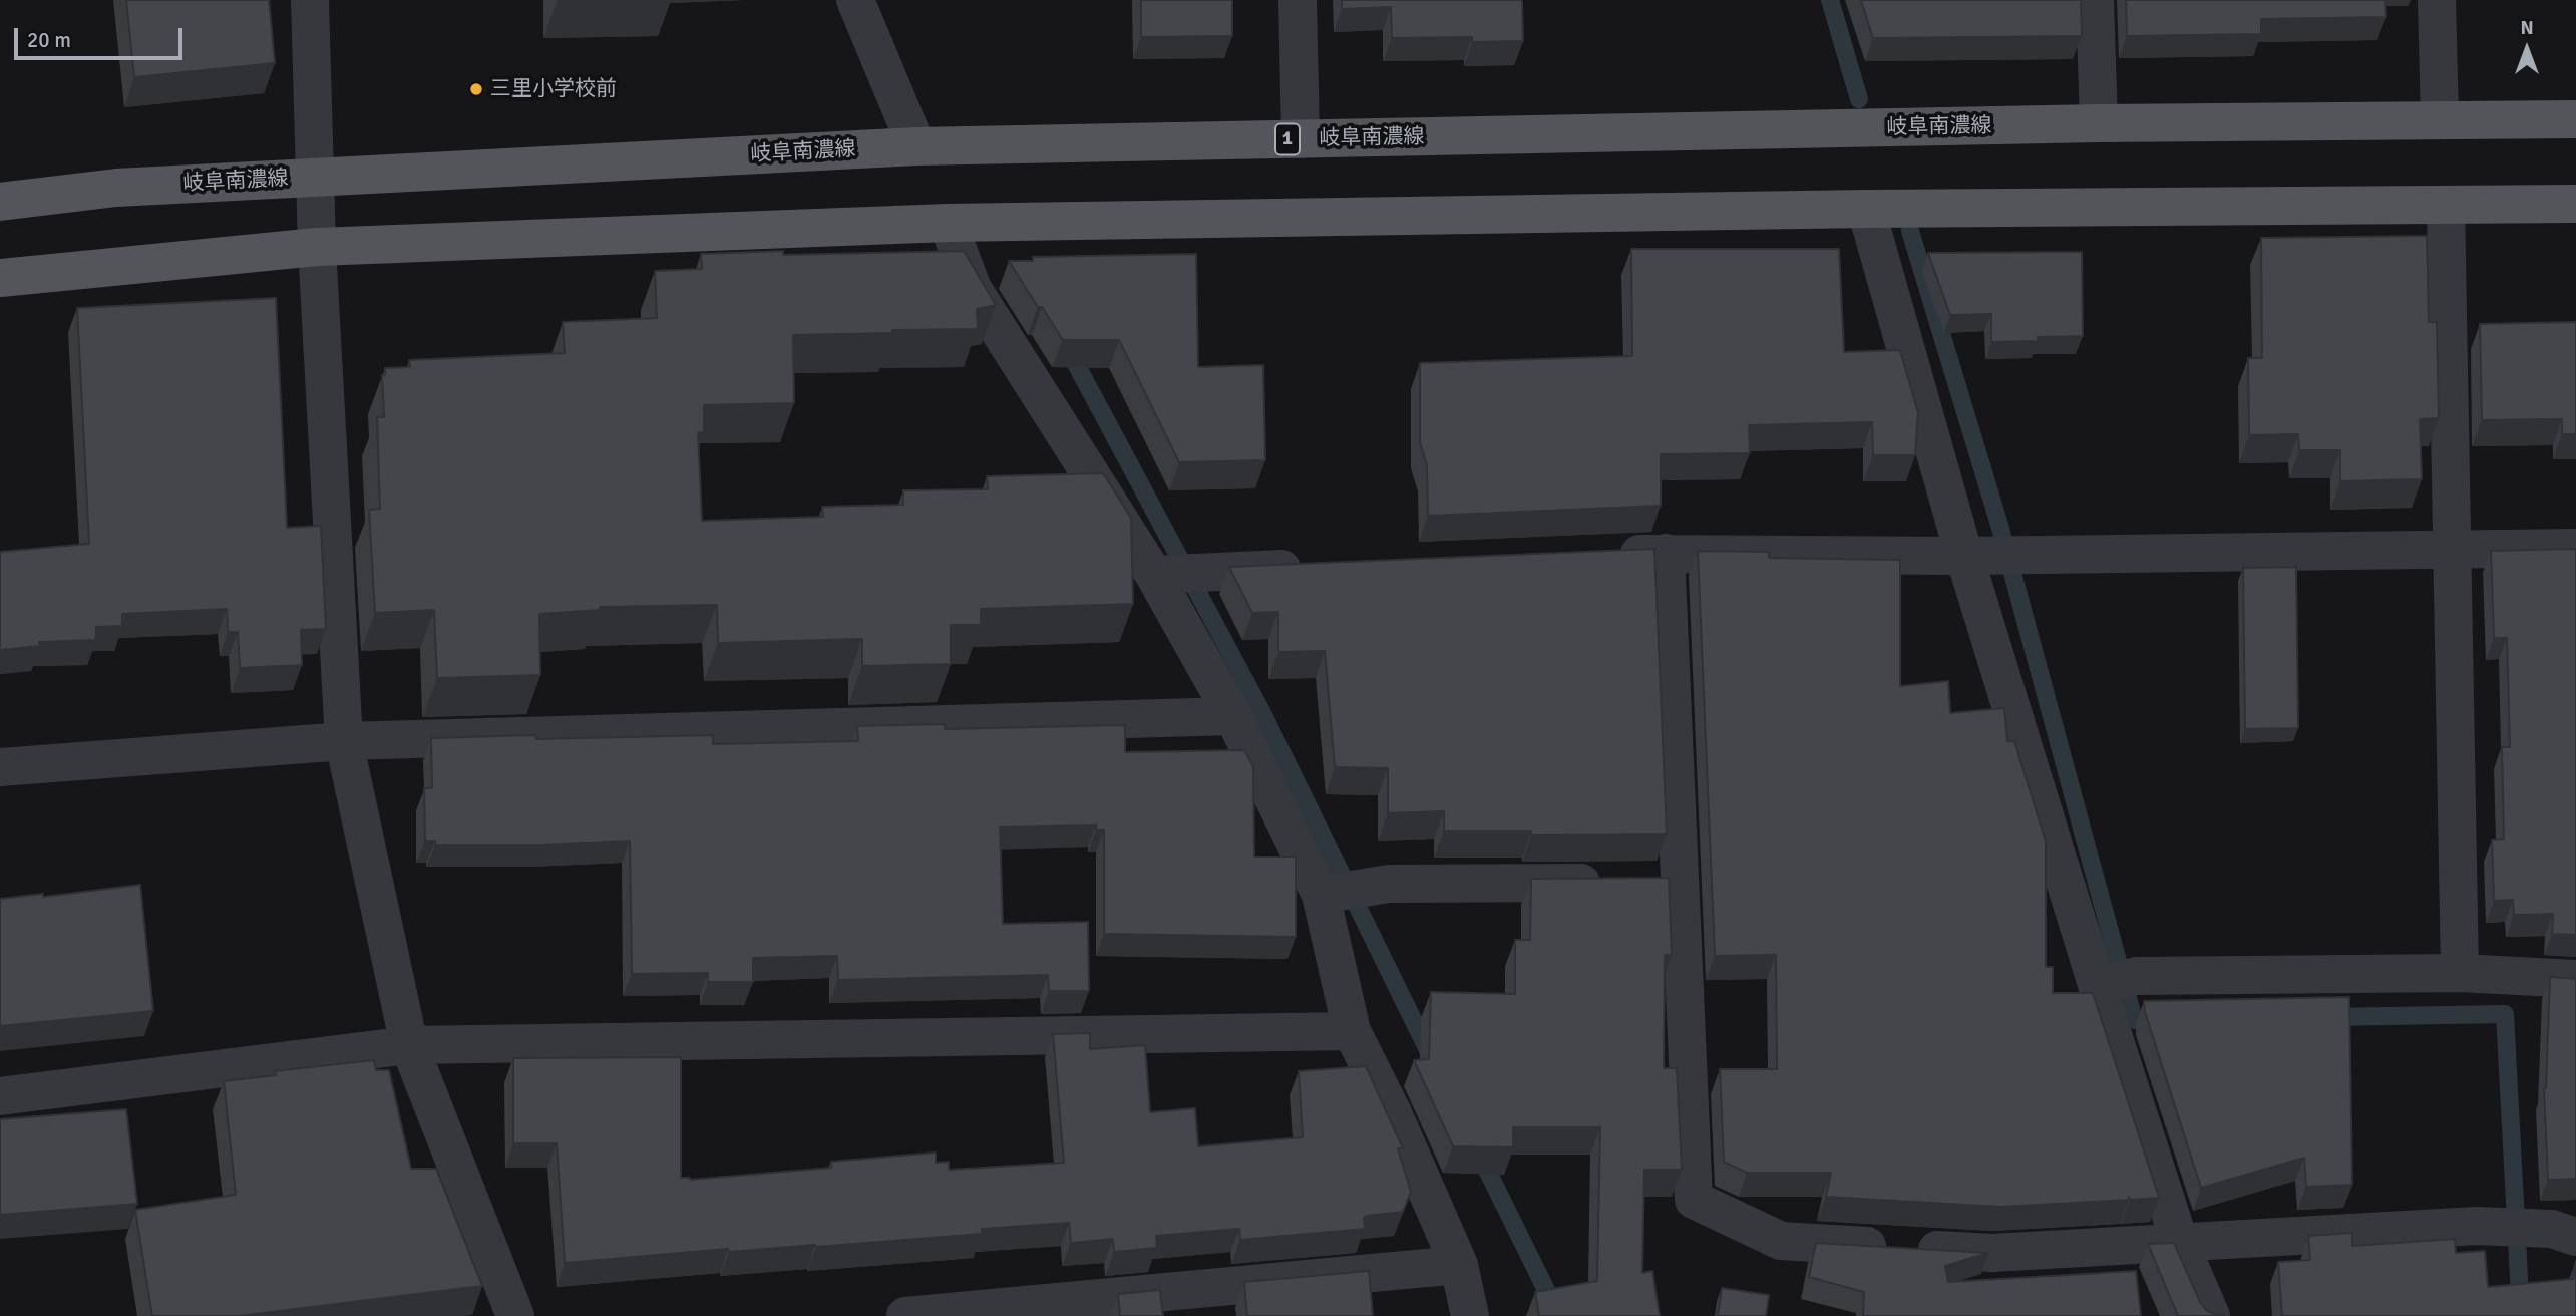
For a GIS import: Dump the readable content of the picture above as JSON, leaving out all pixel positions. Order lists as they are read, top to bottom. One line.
{"streets":{"main road":["岐阜南濃線","1"]},"places":["三里小学校前"],"scale_bar":"20 m","north":"top"}
